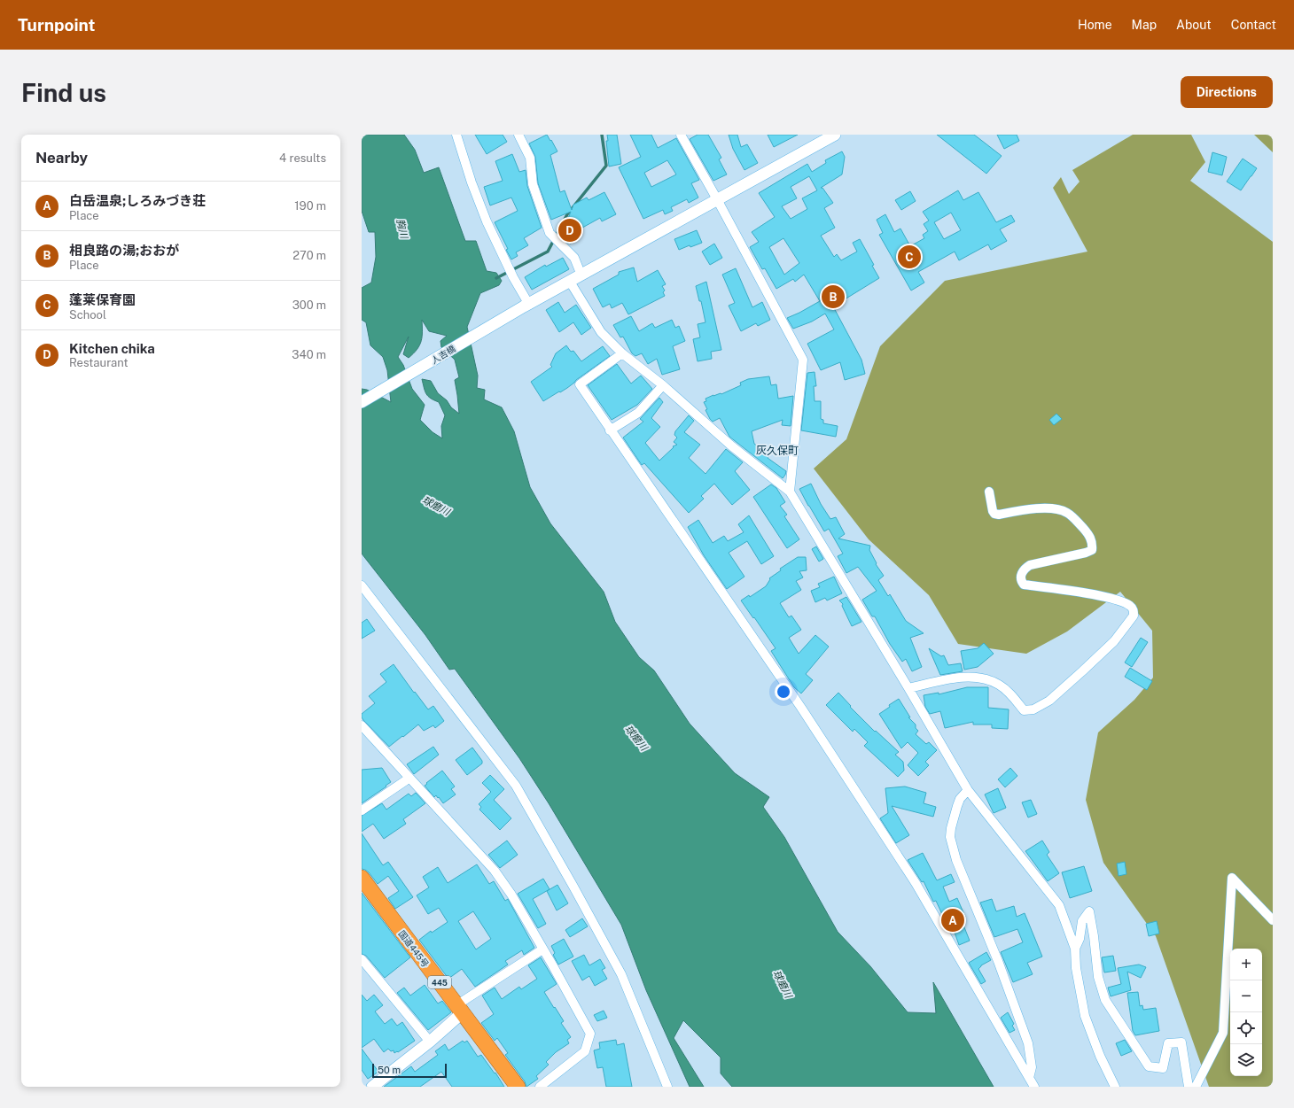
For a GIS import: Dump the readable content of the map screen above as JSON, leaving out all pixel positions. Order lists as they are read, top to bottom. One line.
{"streets":{"highway":["国道445号","445"],"street":["人吉橋"]},"districts":["灰久保町"],"water":["胸川","球磨川"],"scale_bar":"50 m","page":{"header":"Turnpoint","nav":["Home","Map","About","Contact"],"buttons":"Directions","title":"Find us","heading":["Nearby","4 results"],"list":[{"mark":"A","name":"白岳温泉;しろみづき荘","note":"Place","value":"190 m"},{"mark":"B","name":"相良路の湯;おおが","note":"Place","value":"270 m"},{"mark":"C","name":"蓬莱保育園","note":"School","value":"300 m"},{"mark":"D","name":"Kitchen chika","note":"Restaurant","value":"340 m"}],"pins":["D","C","B","A"],"map_buttons":["+","−"],"scale":"50 m"}}
